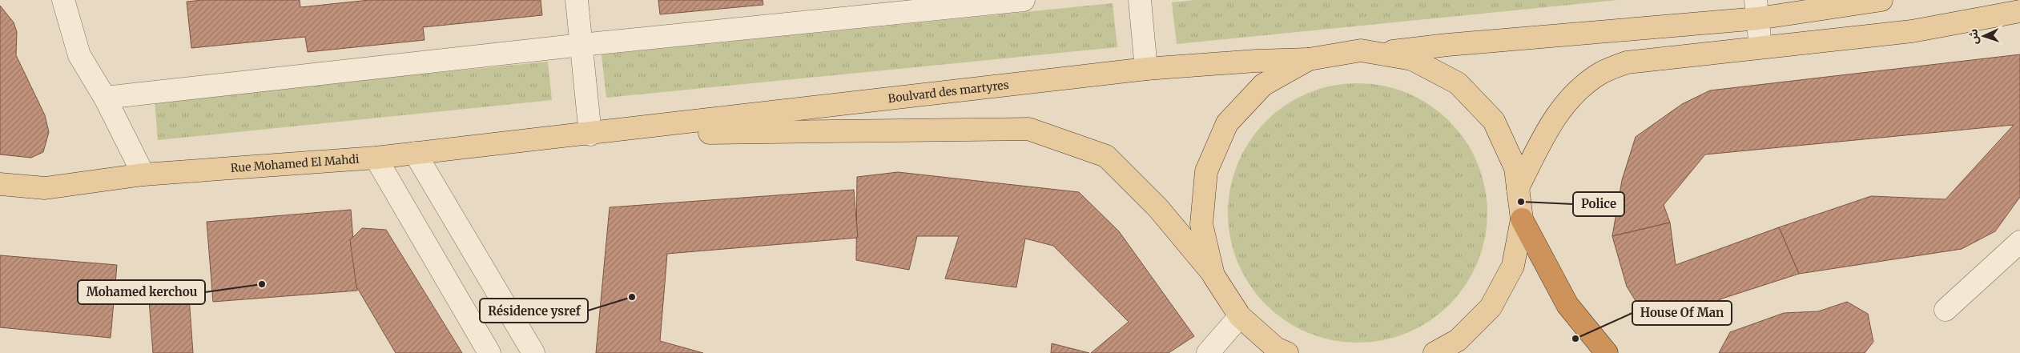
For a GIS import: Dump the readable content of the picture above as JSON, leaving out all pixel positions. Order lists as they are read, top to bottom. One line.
{"streets":{"main road":["Boulvard des martyres","Rue Mohamed El Mahdi"]},"crossings":[["Boulvard des martyres","Rue Mohamed El Mahdi"]],"places":["Police","Mohamed kerchou","Résidence ysref","House Of Man"],"north":"left"}
